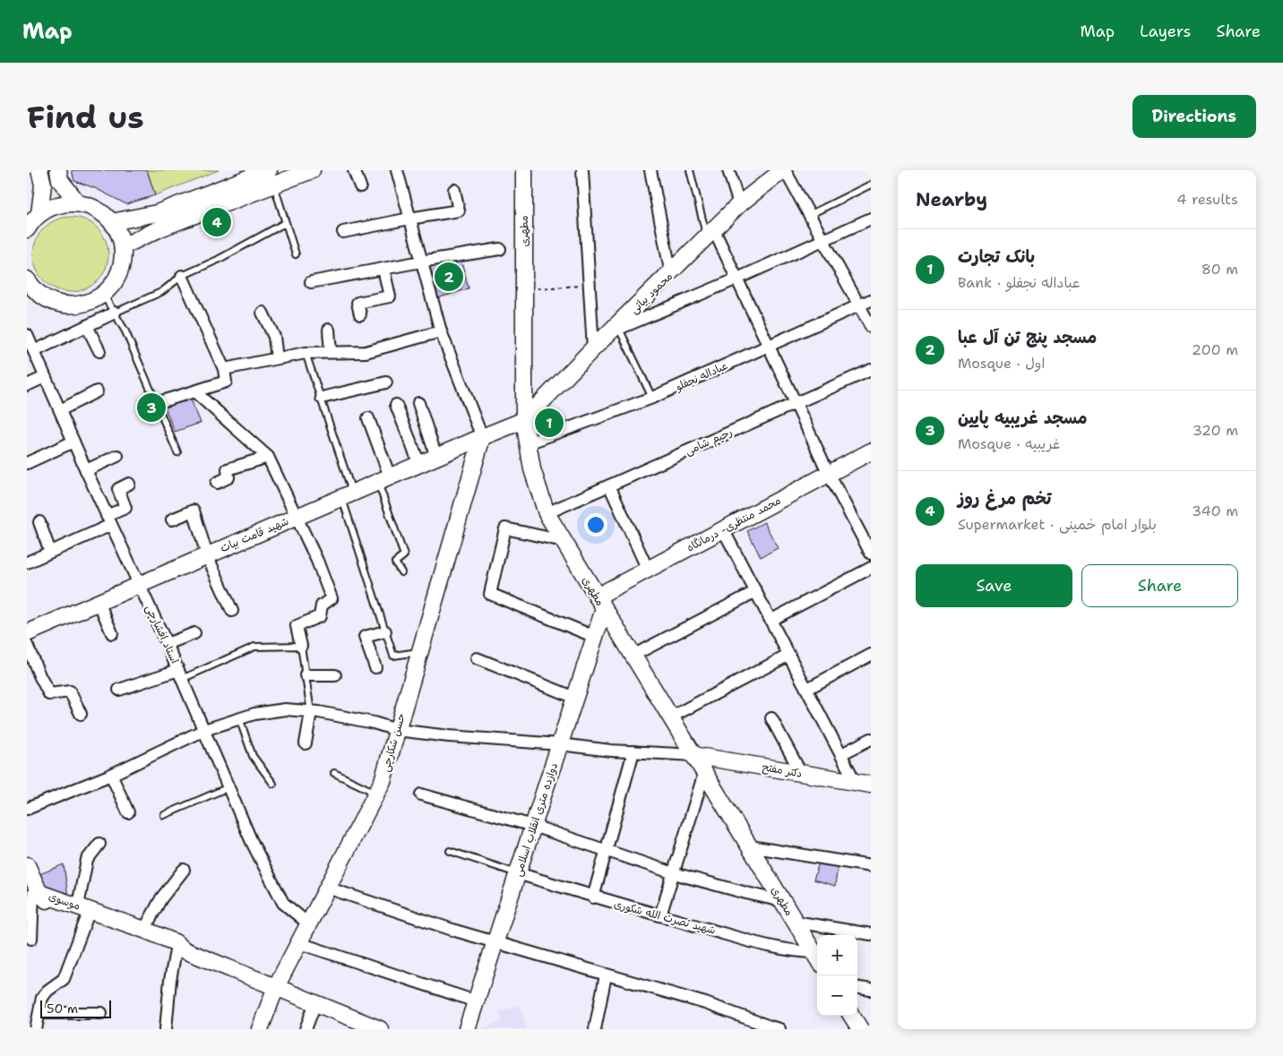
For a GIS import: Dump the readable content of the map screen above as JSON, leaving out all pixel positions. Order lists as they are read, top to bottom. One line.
{"streets":{"main road":["مطهری","محمود بیاتی","محمد منتظری- درمانگاه","شهید قامت بیات","حسن شکارچی","دکتر مفتح","دوازده متری انقلاب اسلامی","موسوی"],"street":["عباداله نجفلو","رحیم شامی","استاد افشارچی","شهید نصرت الله شکوری"]},"crossings":[["مطهری","محمود بیاتی"],["مطهری","عباداله نجفلو"],["مطهری","رحیم شامی"],["مطهری","محمد منتظری- درمانگاه"],["مطهری","شهید قامت بیات"],["مطهری","دکتر مفتح"],["مطهری","دوازده متری انقلاب اسلامی"],["مطهری","شهید نصرت الله شکوری"],["محمود بیاتی","شهید قامت بیات"],["محمد منتظری- درمانگاه","دوازده متری انقلاب اسلامی"],["شهید قامت بیات","استاد افشارچی"],["شهید قامت بیات","حسن شکارچی"],["استاد افشارچی","حسن شکارچی"],["حسن شکارچی","موسوی"],["دوازده متری انقلاب اسلامی","شهید نصرت الله شکوری"]],"scale_bar":"50 m","page":{"header":"Map","nav":["Map","Layers","Share"],"buttons":["Directions",["Save","Share"]],"title":"Find us","heading":["Nearby","4 results"],"pins":["4","2","3","1"],"list":[{"mark":"1","name":"بانک تجارت","note":"Bank · عباداله نجفلو","value":"80 m"},{"mark":"2","name":"مسجد پنج تن آل عبا","note":"Mosque · اول","value":"200 m"},{"mark":"3","name":"مسجد غریبیه پایین","note":"Mosque · غریبیه","value":"320 m"},{"mark":"4","name":"تخم مرغ روز","note":"Supermarket · بلوار امام خمینی","value":"340 m"}],"map_buttons":["+","−"],"scale":"50 m"}}
